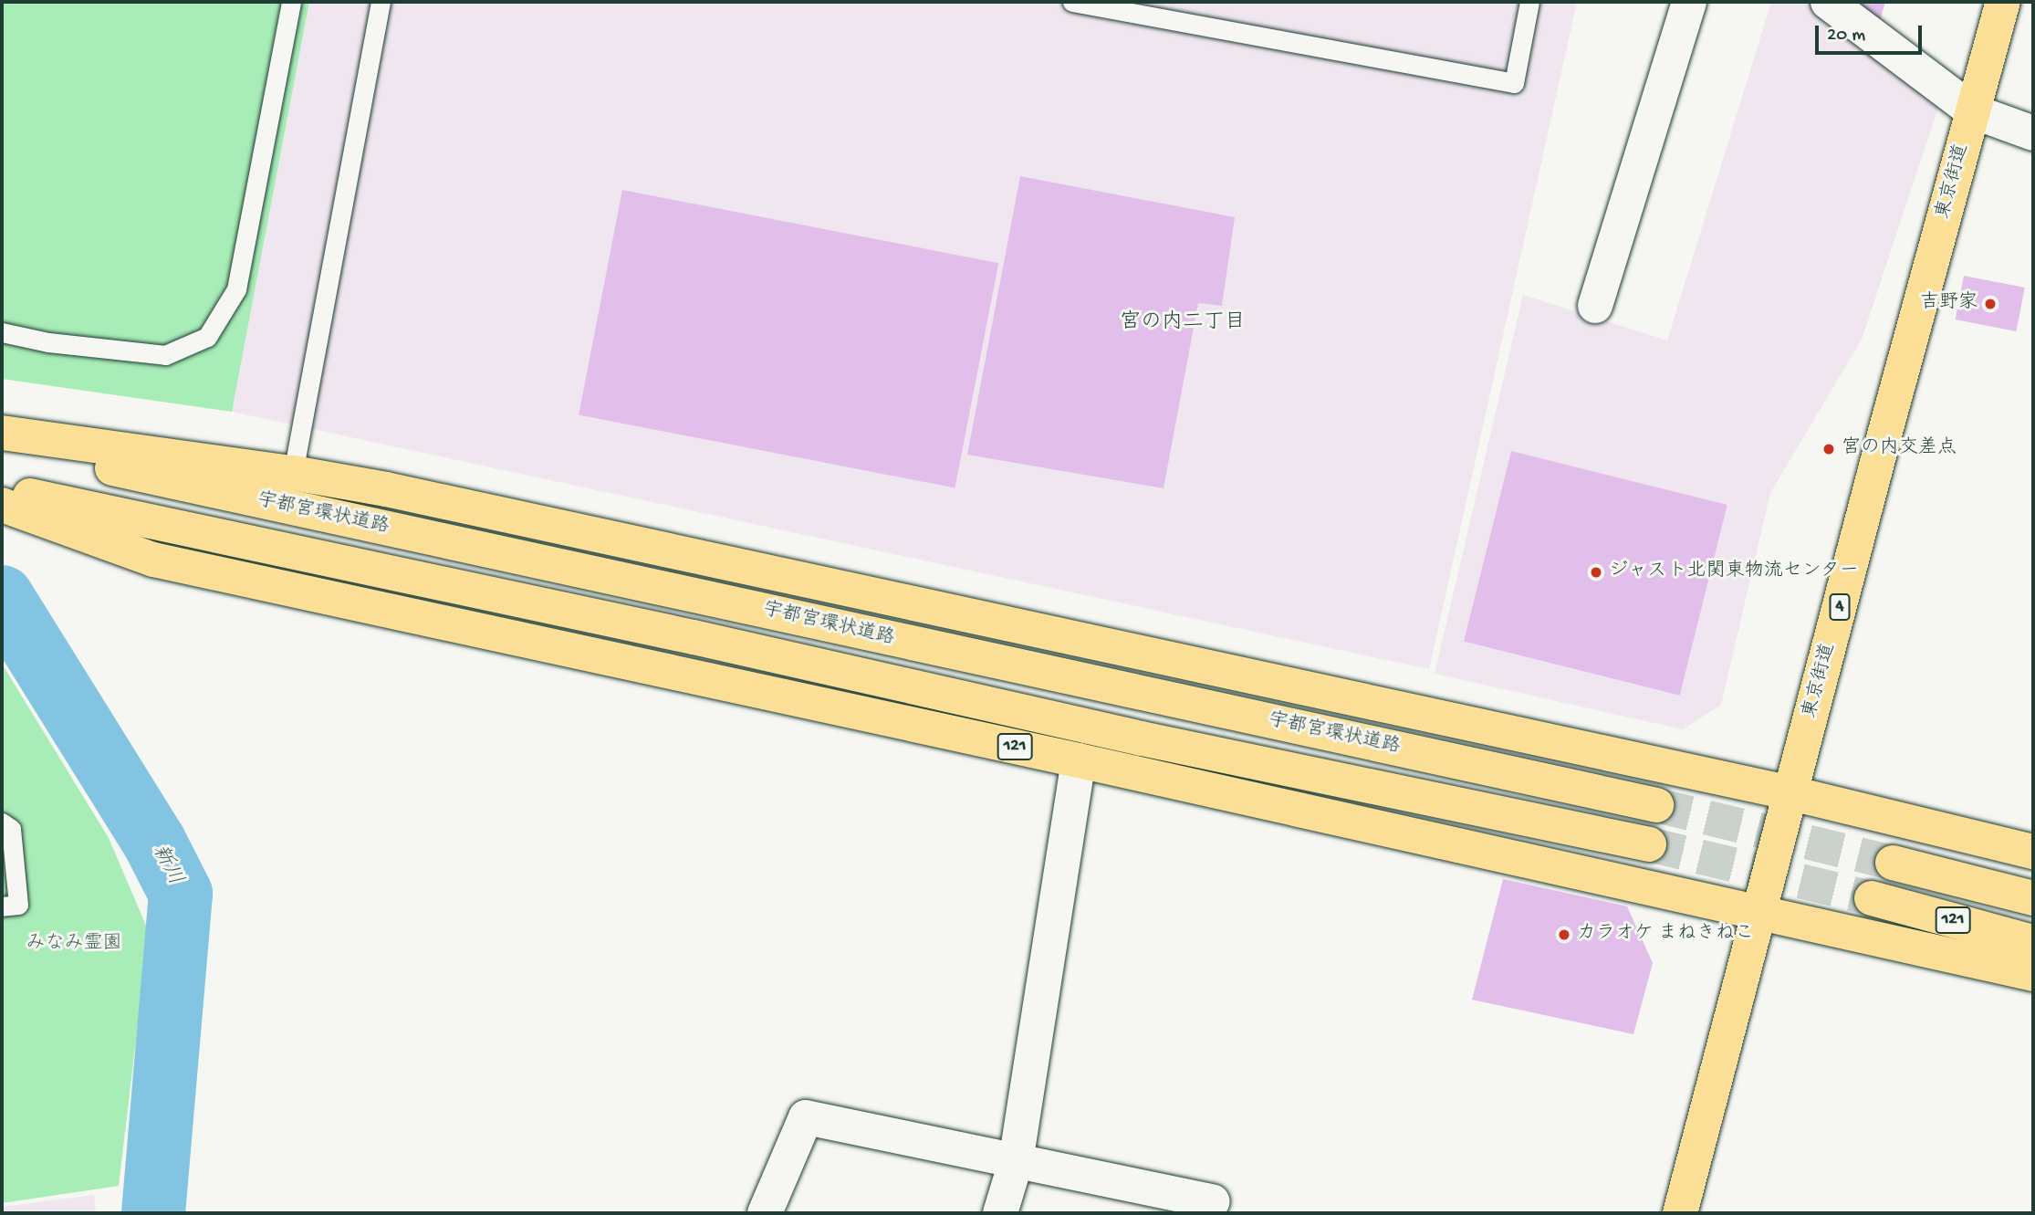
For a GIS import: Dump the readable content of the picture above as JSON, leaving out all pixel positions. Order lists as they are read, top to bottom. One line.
{"streets":{"highway":["東京街道","宇都宮環状道路","4","121"]},"crossings":[["東京街道","121"]],"districts":["宮の内二丁目"],"water":["新川"],"parks":["みなみ霊園"],"places":["吉野家","宮の内交差点","ジャスト北関東物流センター","カラオケ まねきねこ"],"scale_bar":"20 m"}
